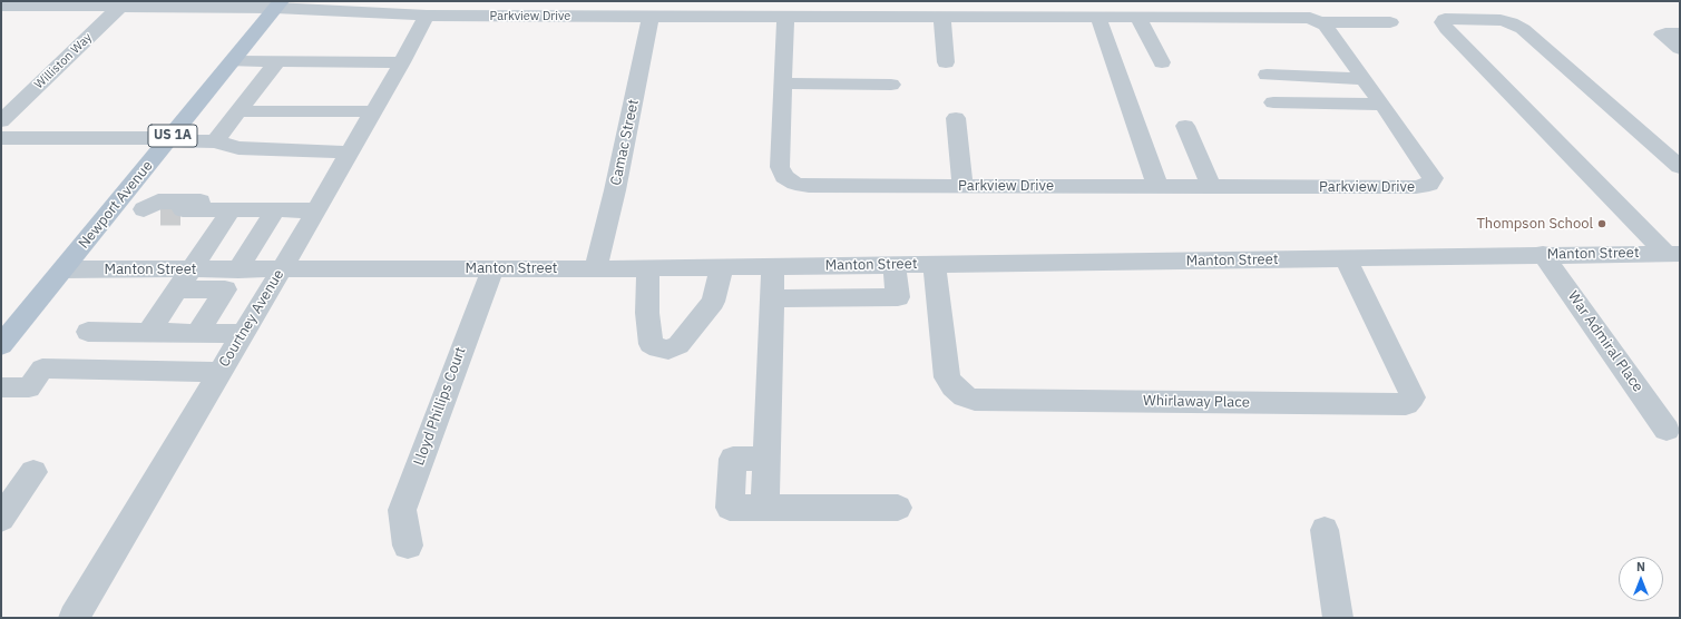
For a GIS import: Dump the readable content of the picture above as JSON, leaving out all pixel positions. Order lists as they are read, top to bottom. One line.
{"streets":{"main road":["US 1A","Newport Avenue"],"street":["Parkview Drive","Williston Way","Camac Street","Manton Street","Courtney Avenue","War Admiral Place","Whirlaway Place","Lloyd Phillips Court"]},"crossings":[["Parkview Drive","Williston Way"],["Parkview Drive","Camac Street"],["Parkview Drive","Newport Avenue"],["Parkview Drive","Courtney Avenue"],["Camac Street","Manton Street"],["Newport Avenue","Manton Street"],["Manton Street","Courtney Avenue"],["Manton Street","War Admiral Place"],["Manton Street","Whirlaway Place"],["Manton Street","Lloyd Phillips Court"]],"places":["Thompson School"],"north":"top"}
